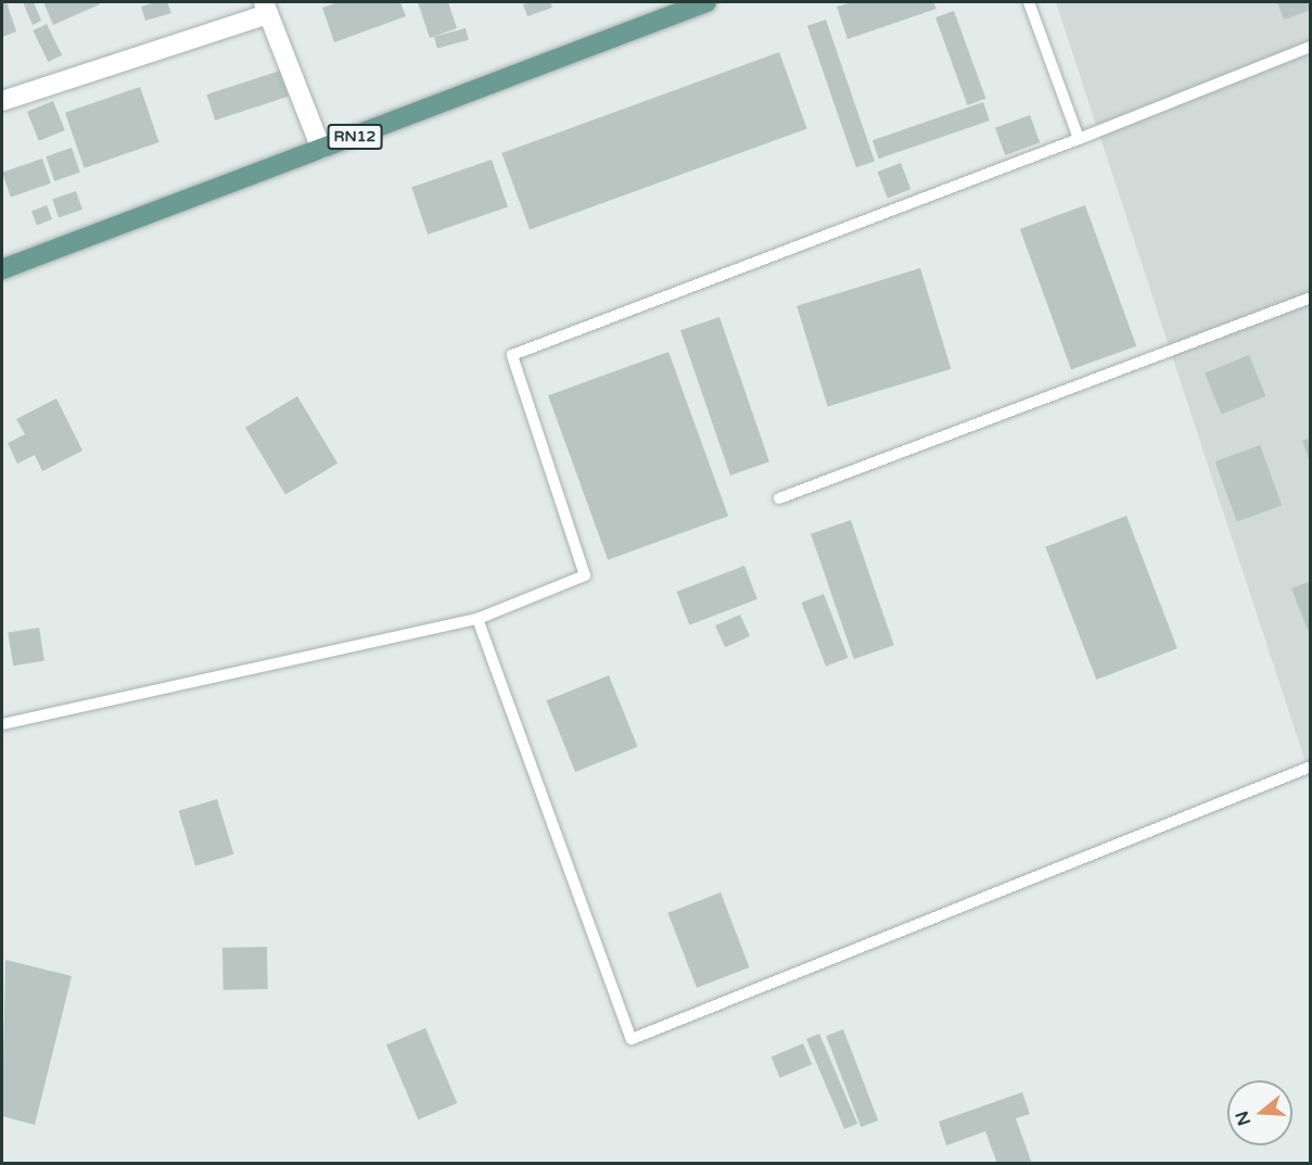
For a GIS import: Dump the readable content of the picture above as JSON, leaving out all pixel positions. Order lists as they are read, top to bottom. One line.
{"streets":{"main road":["RN12"]},"north":"left"}
